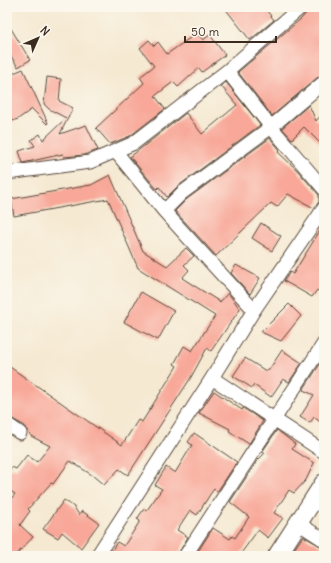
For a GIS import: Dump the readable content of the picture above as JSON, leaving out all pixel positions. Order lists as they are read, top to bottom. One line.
{"scale_bar":"50 m","north":"top right"}
